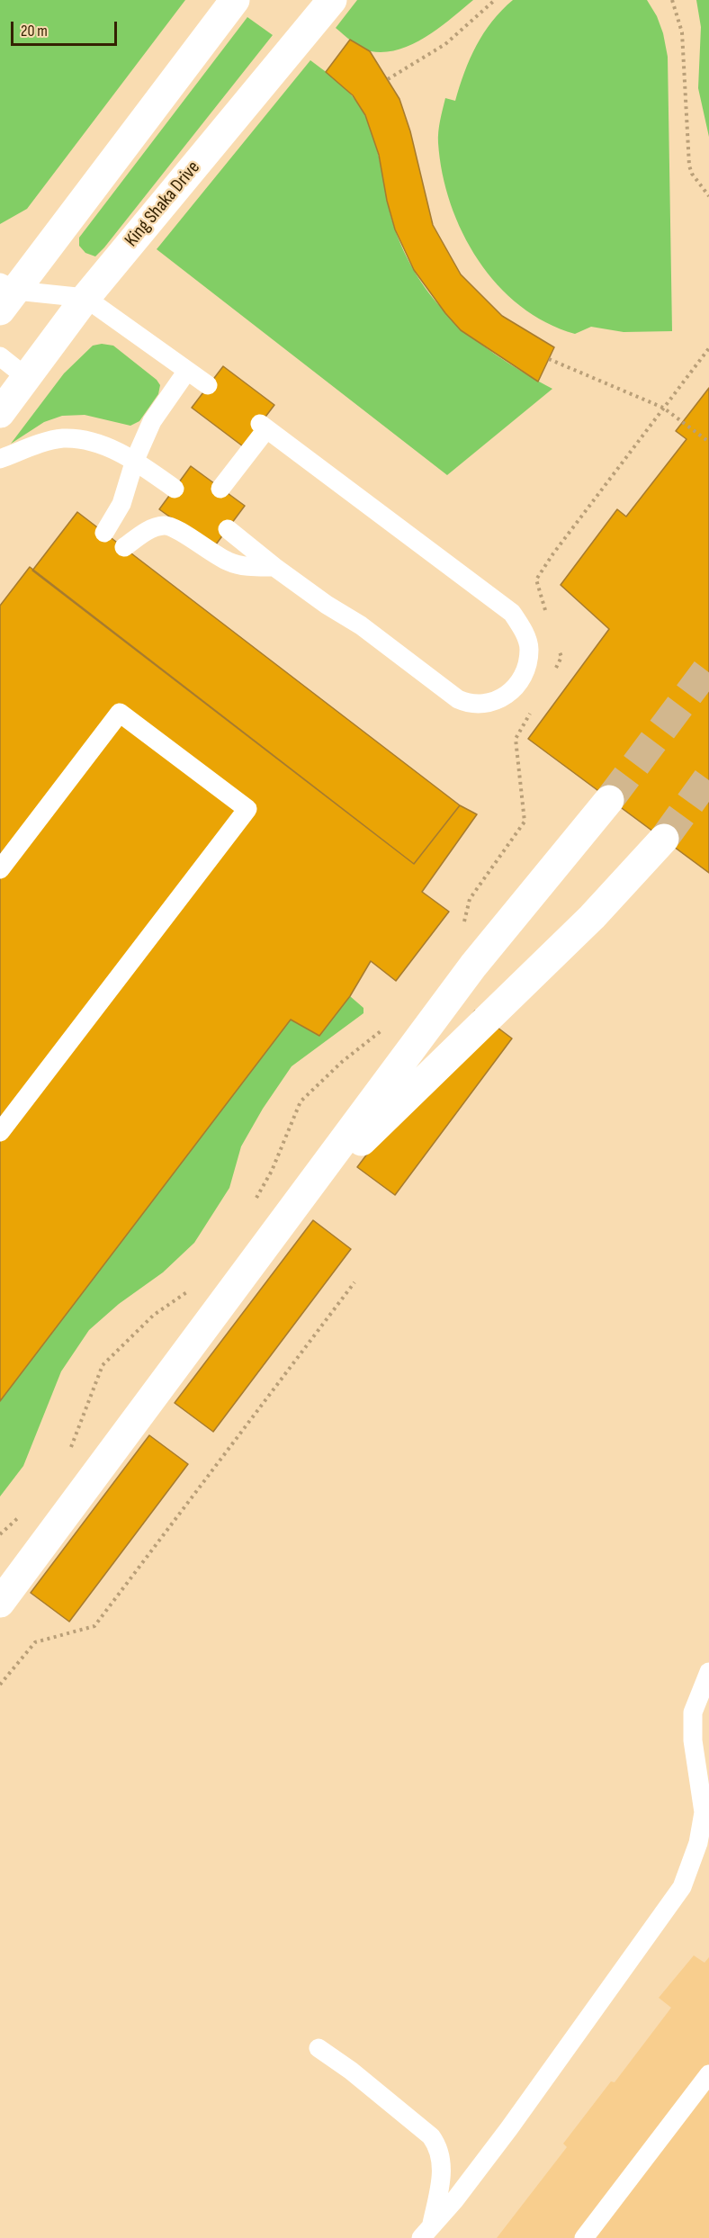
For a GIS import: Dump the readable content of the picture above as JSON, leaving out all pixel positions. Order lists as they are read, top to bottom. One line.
{"streets":{"street":["King Shaka Drive"]},"scale_bar":"20 m"}
